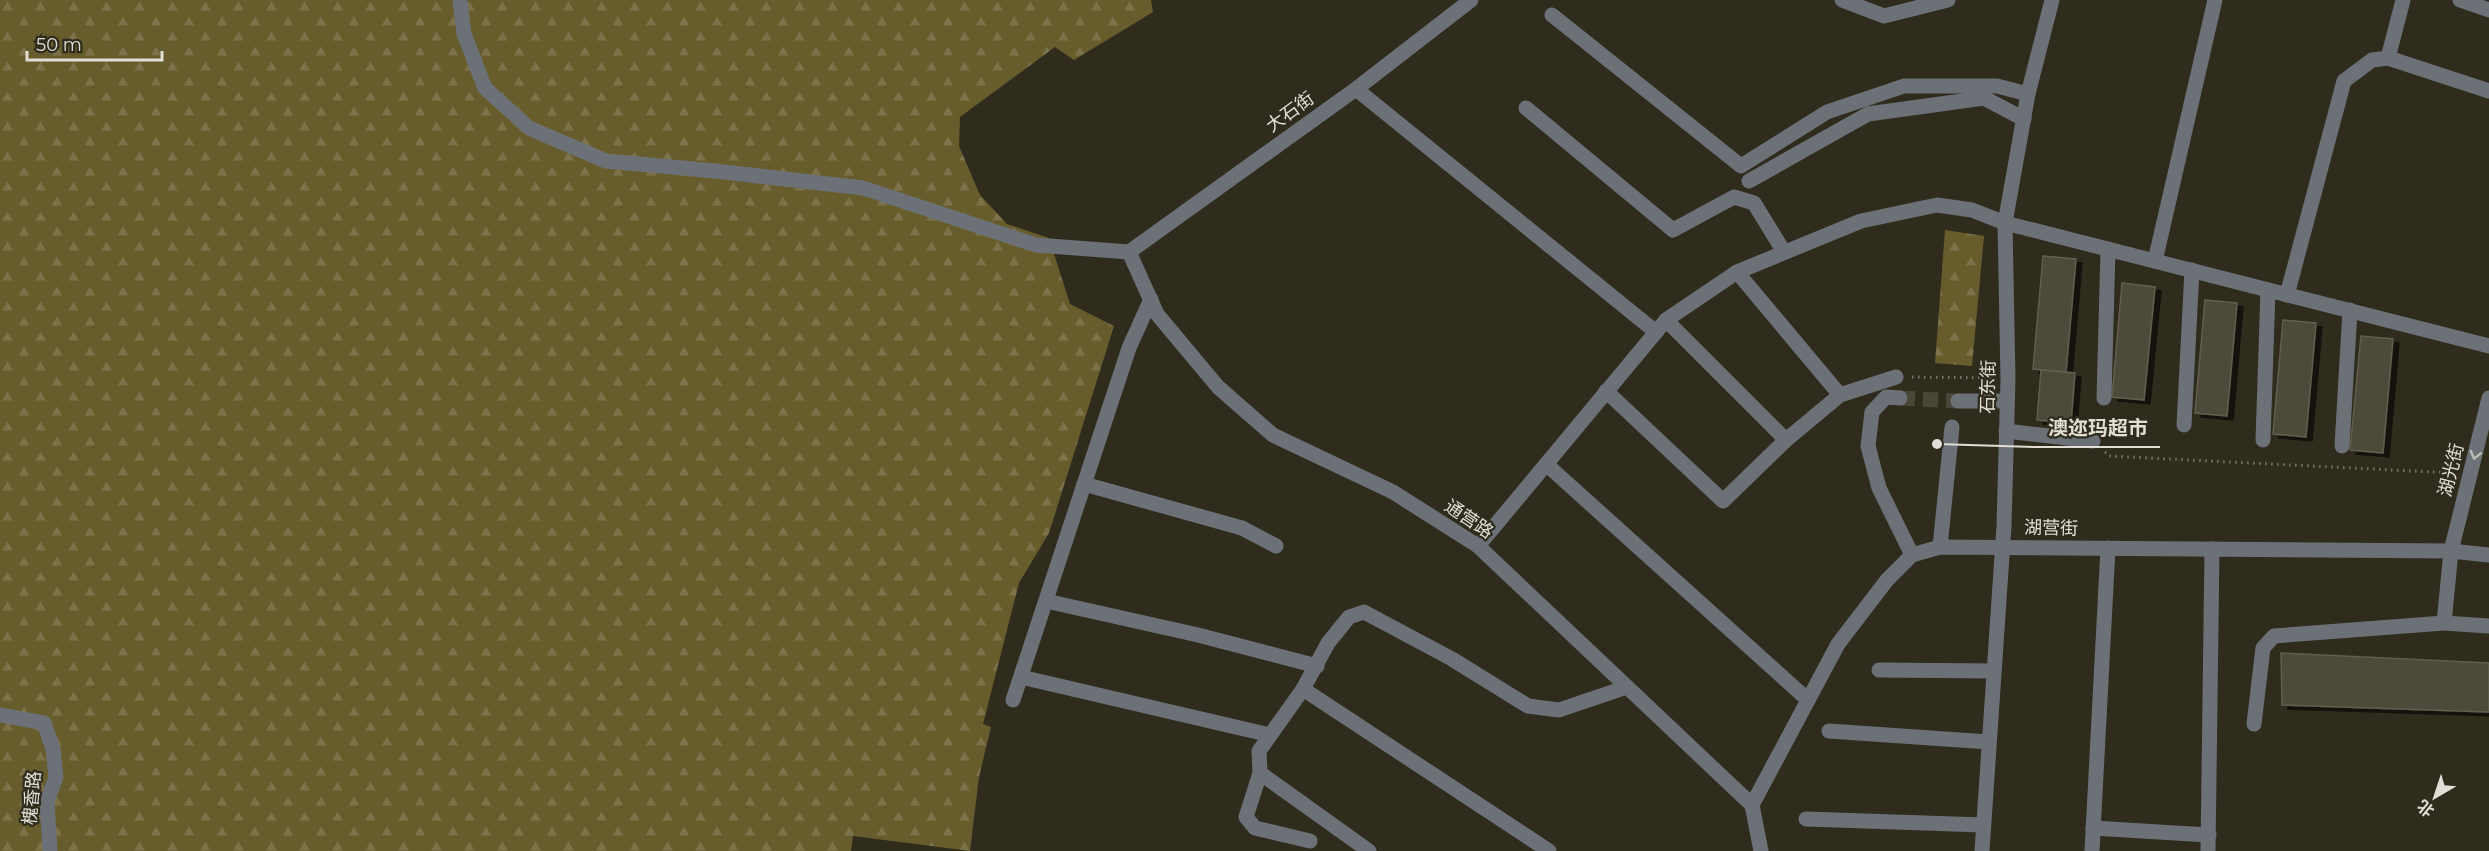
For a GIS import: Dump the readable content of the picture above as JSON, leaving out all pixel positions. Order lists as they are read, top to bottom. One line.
{"streets":{"street":["大石街","石东街","湖光街","通营路","湖营街","槐香路"]},"crossings":[["大石街","通营路"],["石东街","湖营街"],["湖光街","湖营街"],["通营路","湖营街"]],"places":["澳迩玛超市"],"scale_bar":"50 m","north":"bottom left"}
